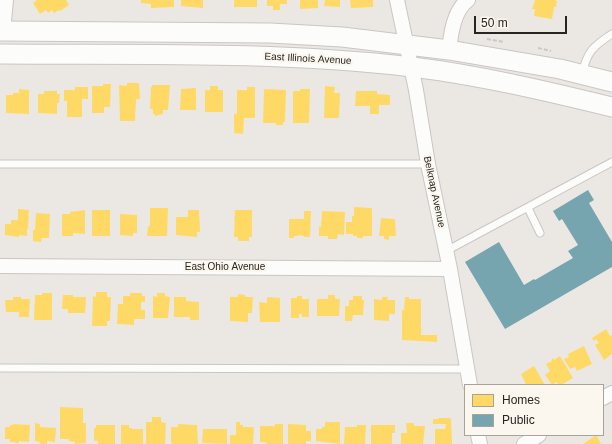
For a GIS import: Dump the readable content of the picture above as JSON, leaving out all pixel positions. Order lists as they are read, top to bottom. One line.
{"streets":{"main road":["East Illinois Avenue"],"street":["Belknap Avenue","East Ohio Avenue"]},"crossings":[["East Illinois Avenue","Belknap Avenue"],["Belknap Avenue","East Ohio Avenue"]],"legend":["Homes","Public"],"scale_bar":"50 m"}
